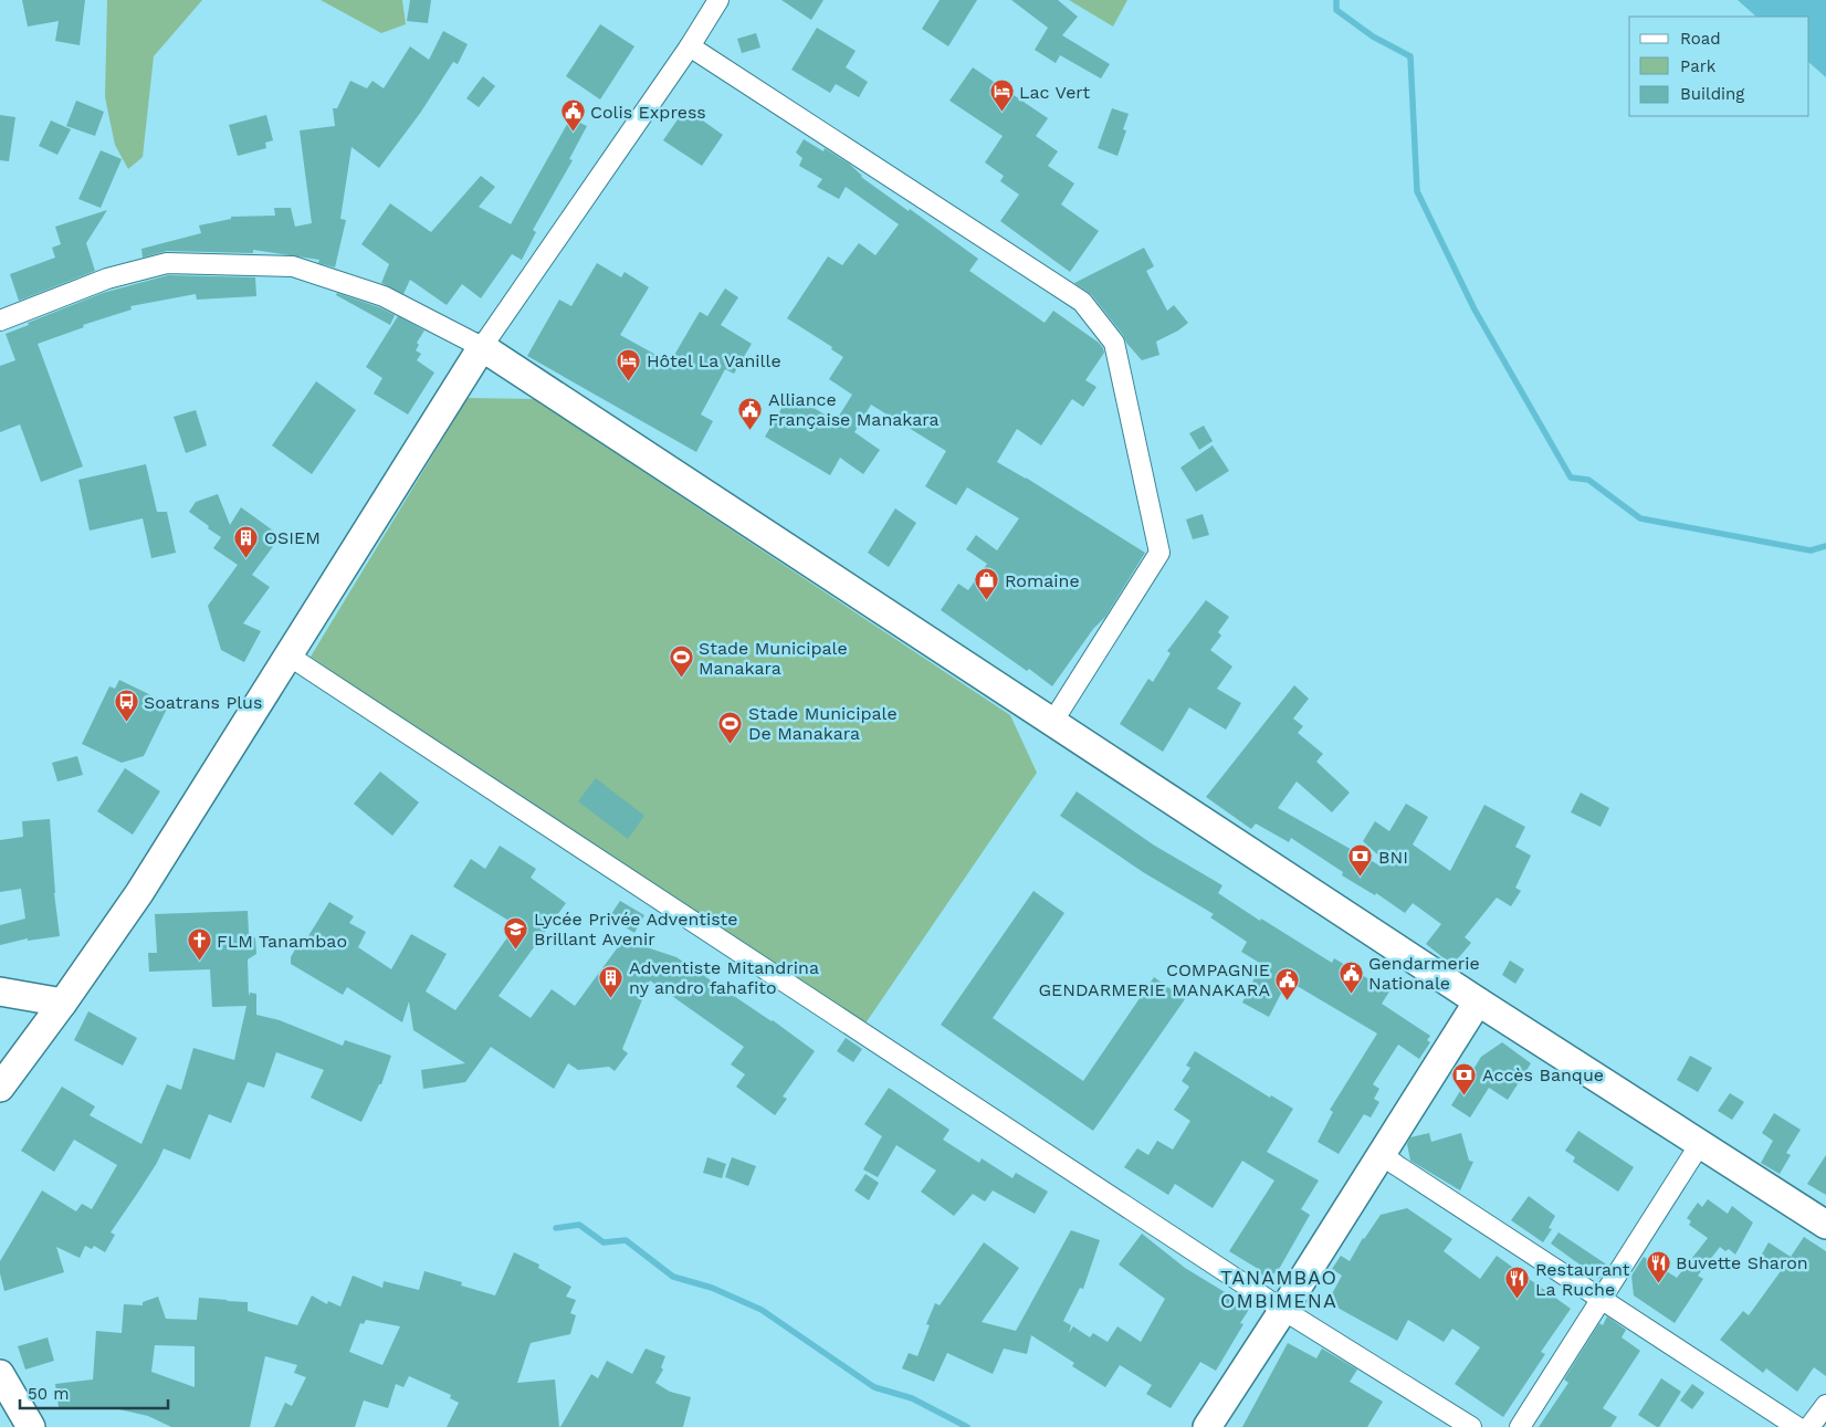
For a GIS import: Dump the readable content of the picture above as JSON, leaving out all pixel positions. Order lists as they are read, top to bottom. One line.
{"districts":["TANAMBAO OMBIMENA"],"places":{"hotel":["Lac Vert","Hôtel La Vanille"],"public building":["Colis Express","Alliance Française Manakara","Gendarmerie Nationale","COMPAGNIE GENDARMERIE MANAKARA"],"building":["OSIEM","Adventiste Mitandrina ny andro fahafito"],"shop":["Romaine"],"sports":["Stade Municipale Manakara","Stade Municipale De Manakara"],"bus stop":["Soatrans Plus"],"bank":["BNI","Accès Banque"],"school or university":["Lycée Privée Adventiste Brillant Avenir"],"church":["FLM Tanambao"],"restaurant":["Buvette Sharon","Restaurant La Ruche"]},"legend":["Road","Park","Building"],"scale_bar":"50 m"}
